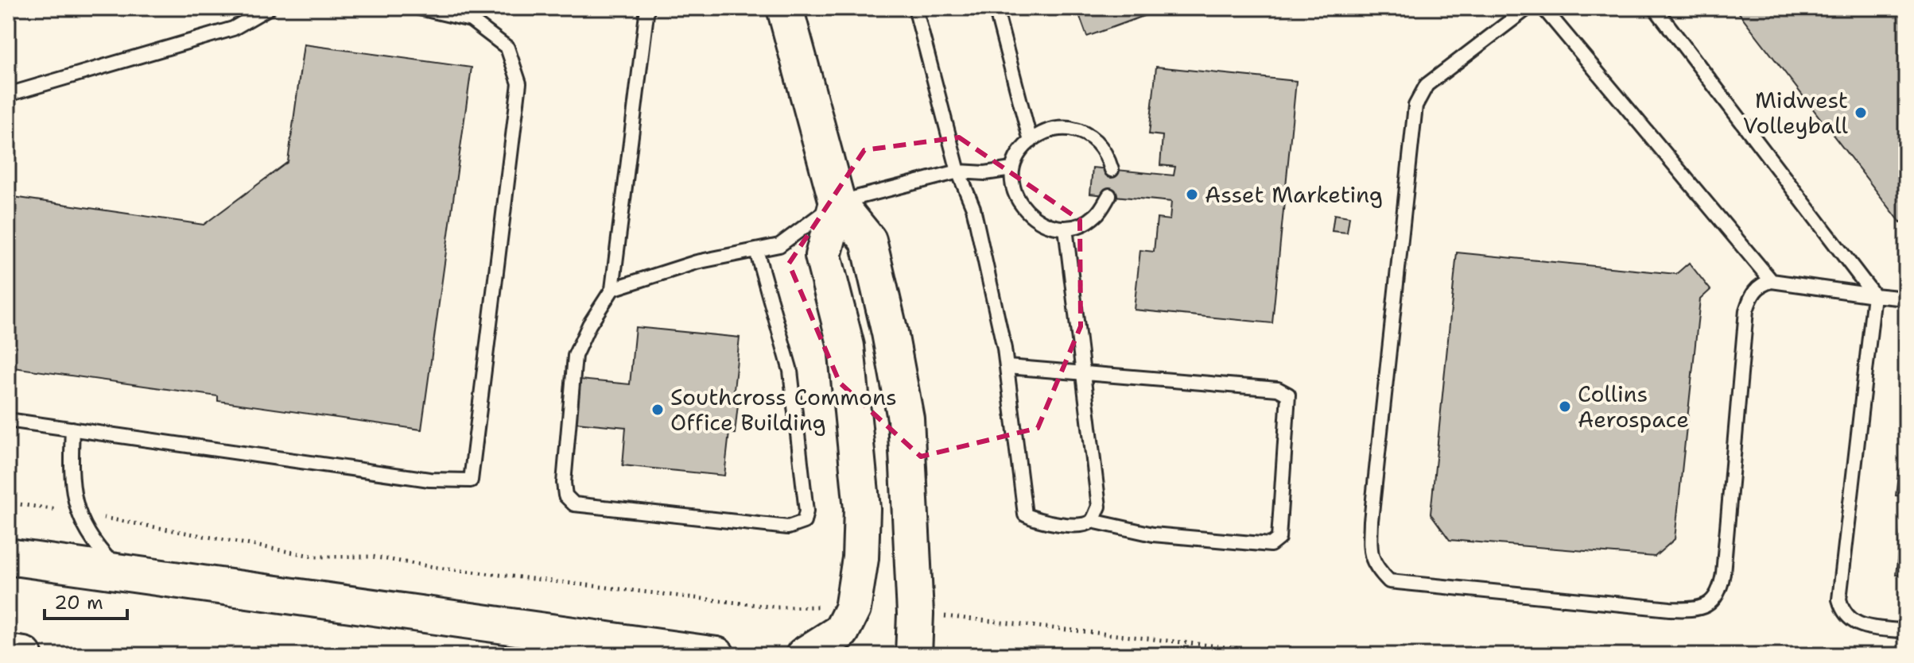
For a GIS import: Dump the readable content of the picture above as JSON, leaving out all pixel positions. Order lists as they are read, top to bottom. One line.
{"places":["Midwest Volleyball","Asset Marketing","Collins Aerospace","Southcross Commons Office Building"],"scale_bar":"20 m"}
